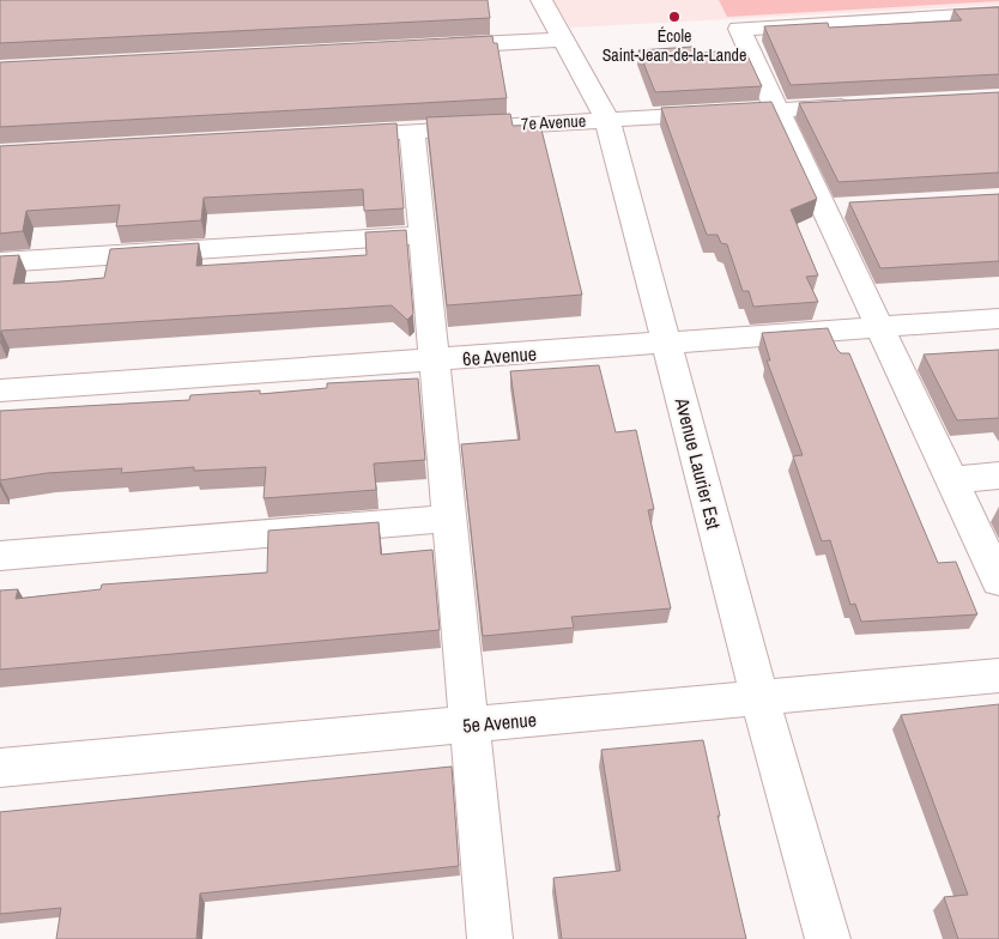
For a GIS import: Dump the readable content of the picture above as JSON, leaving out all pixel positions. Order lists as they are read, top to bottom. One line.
{"streets":{"street":["7e Avenue","6e Avenue","Avenue Laurier Est","5e Avenue"]},"crossings":[["7e Avenue","Avenue Laurier Est"],["6e Avenue","Avenue Laurier Est"],["Avenue Laurier Est","5e Avenue"]],"places":["École Saint-Jean-de-la-Lande"]}
